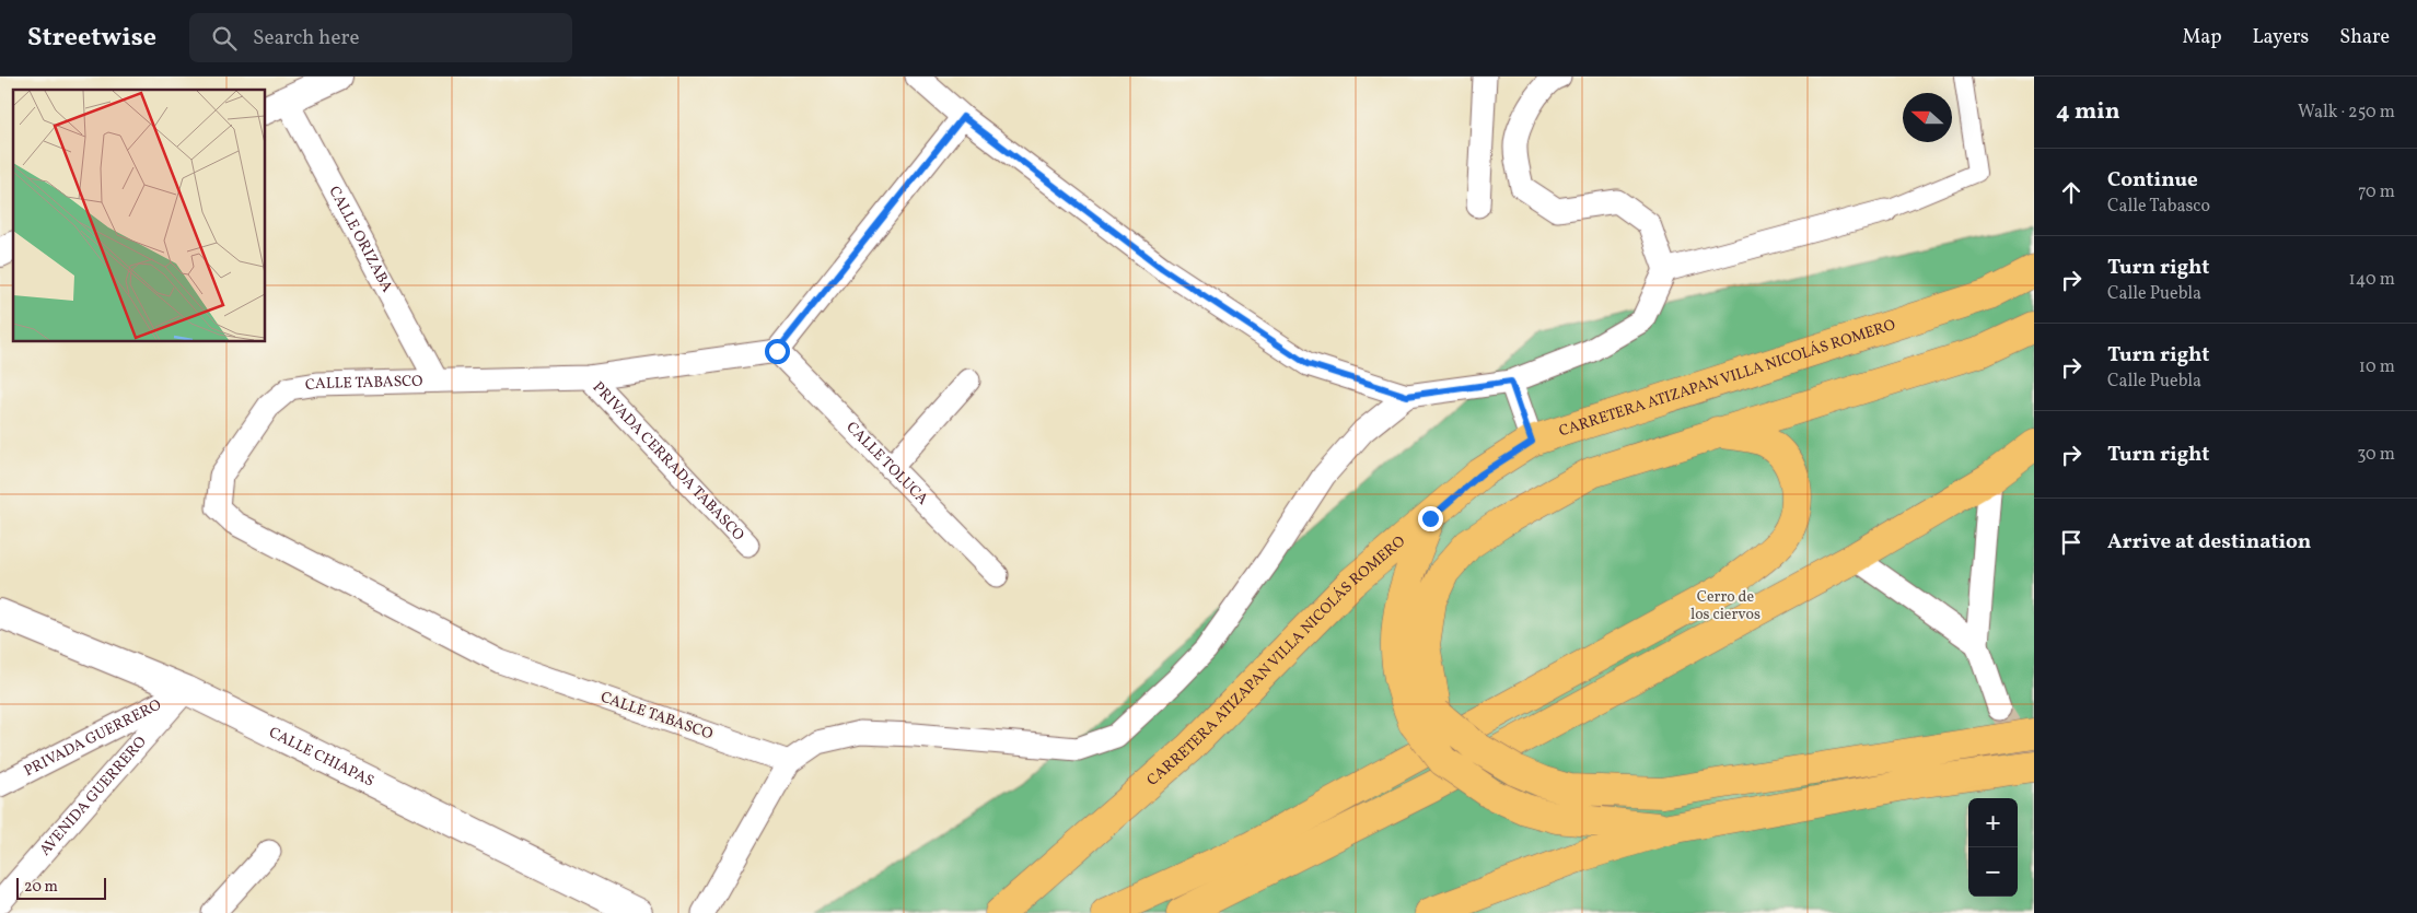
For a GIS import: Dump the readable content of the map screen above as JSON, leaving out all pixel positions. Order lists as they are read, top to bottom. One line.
{"streets":{"main road":["CARRETERA ATIZAPAN VILLA NICOLÁS ROMERO"],"street":["CALLE ORIZABA","CALLE TABASCO","PRIVADA CERRADA TABASCO","CALLE TOLUCA","PRIVADA GUERRERO","CALLE CHIAPAS","AVENIDA GUERRERO"]},"crossings":[["CALLE ORIZABA","CALLE TABASCO"],["CALLE TABASCO","PRIVADA CERRADA TABASCO"],["CALLE TABASCO","CALLE TOLUCA"],["PRIVADA GUERRERO","CALLE CHIAPAS"],["PRIVADA GUERRERO","AVENIDA GUERRERO"],["CALLE CHIAPAS","AVENIDA GUERRERO"]],"parks":["Cerro de los ciervos"],"scale_bar":"20 m","north":"left","page":{"header":"Streetwise","search":"Search here","nav":["Map","Layers","Share"],"heading":["4 min","Walk · 250 m"],"list":[["Continue","Calle Tabasco","70 m"],["Turn right","Calle Puebla","140 m"],["Turn right","Calle Puebla","10 m"],["Turn right","30 m"],"Arrive at destination"],"map_buttons":["+","−"],"scale":"20 m"}}
